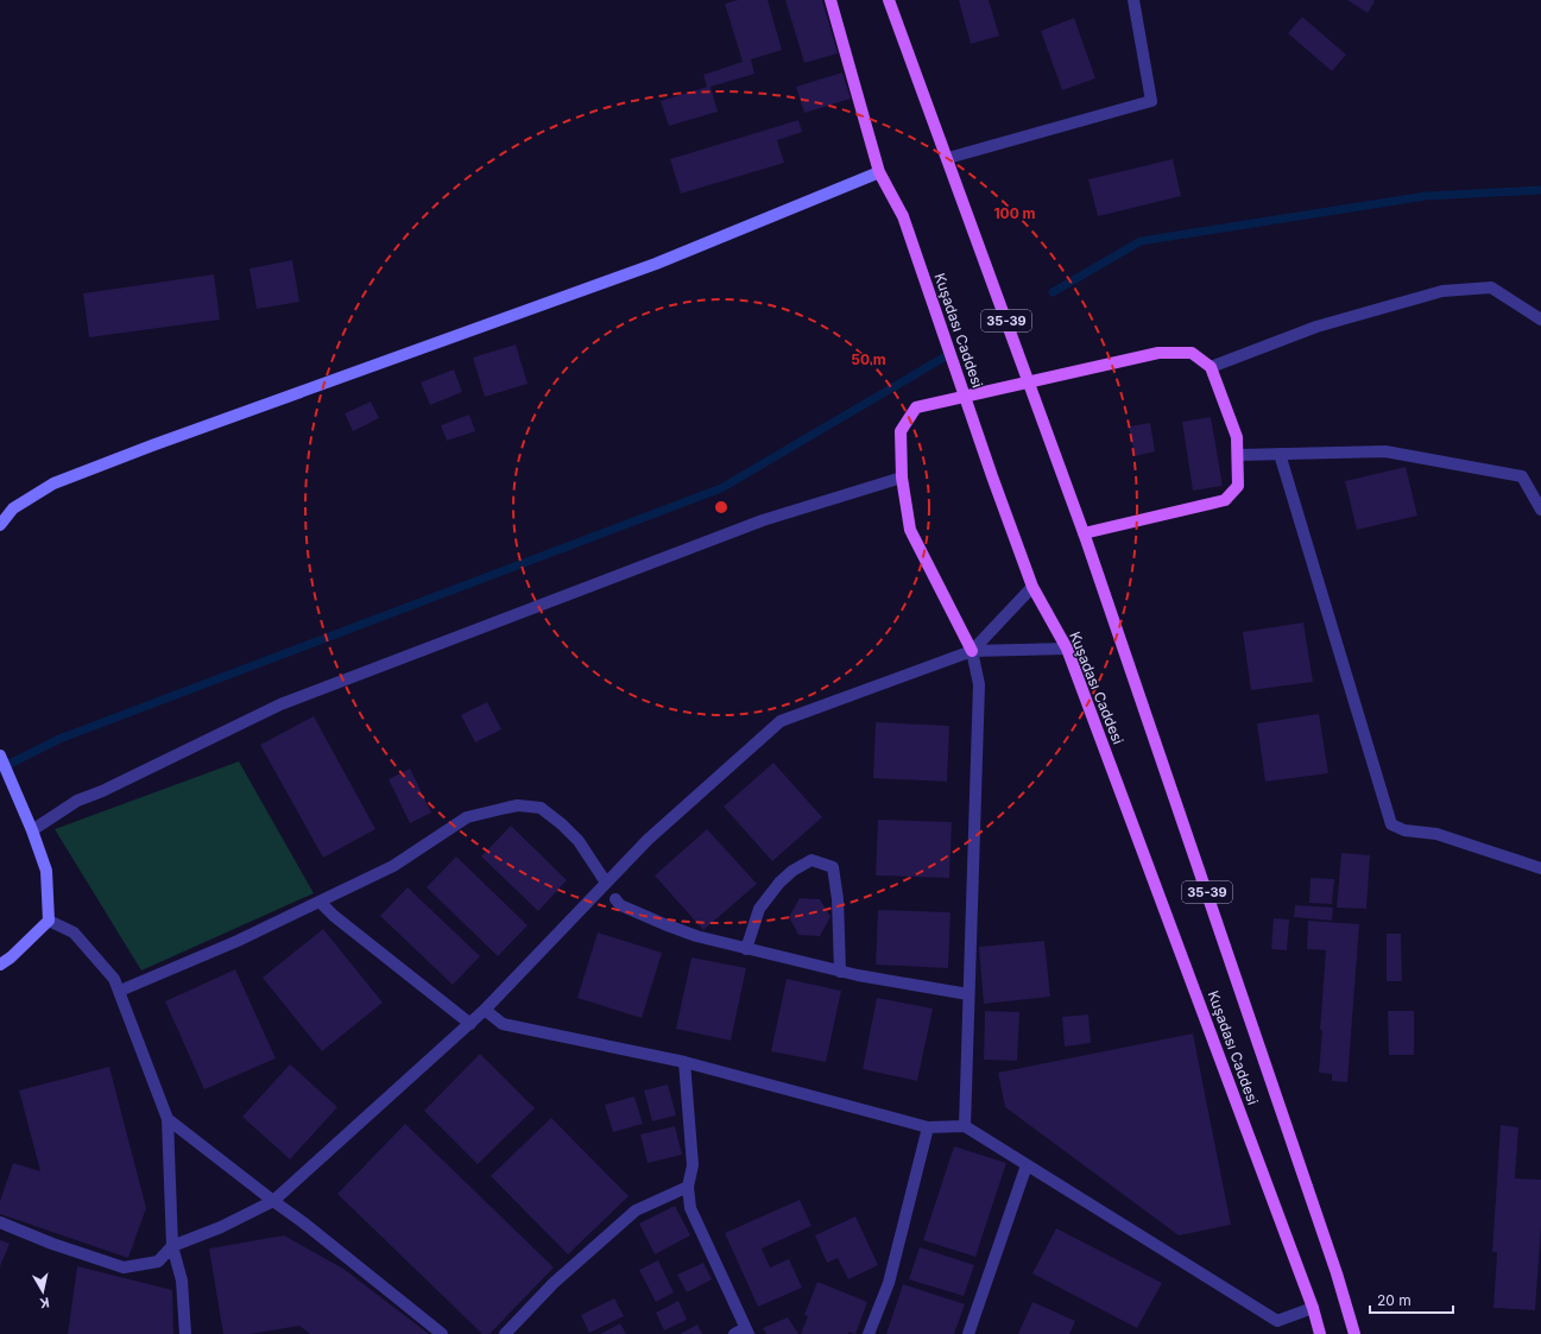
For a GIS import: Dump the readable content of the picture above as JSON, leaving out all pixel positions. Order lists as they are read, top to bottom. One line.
{"streets":{"main road":["35-39","Kuşadası Caddesi"]},"scale_bar":"20 m","north":"bottom","rings":["100 m","50 m"]}
